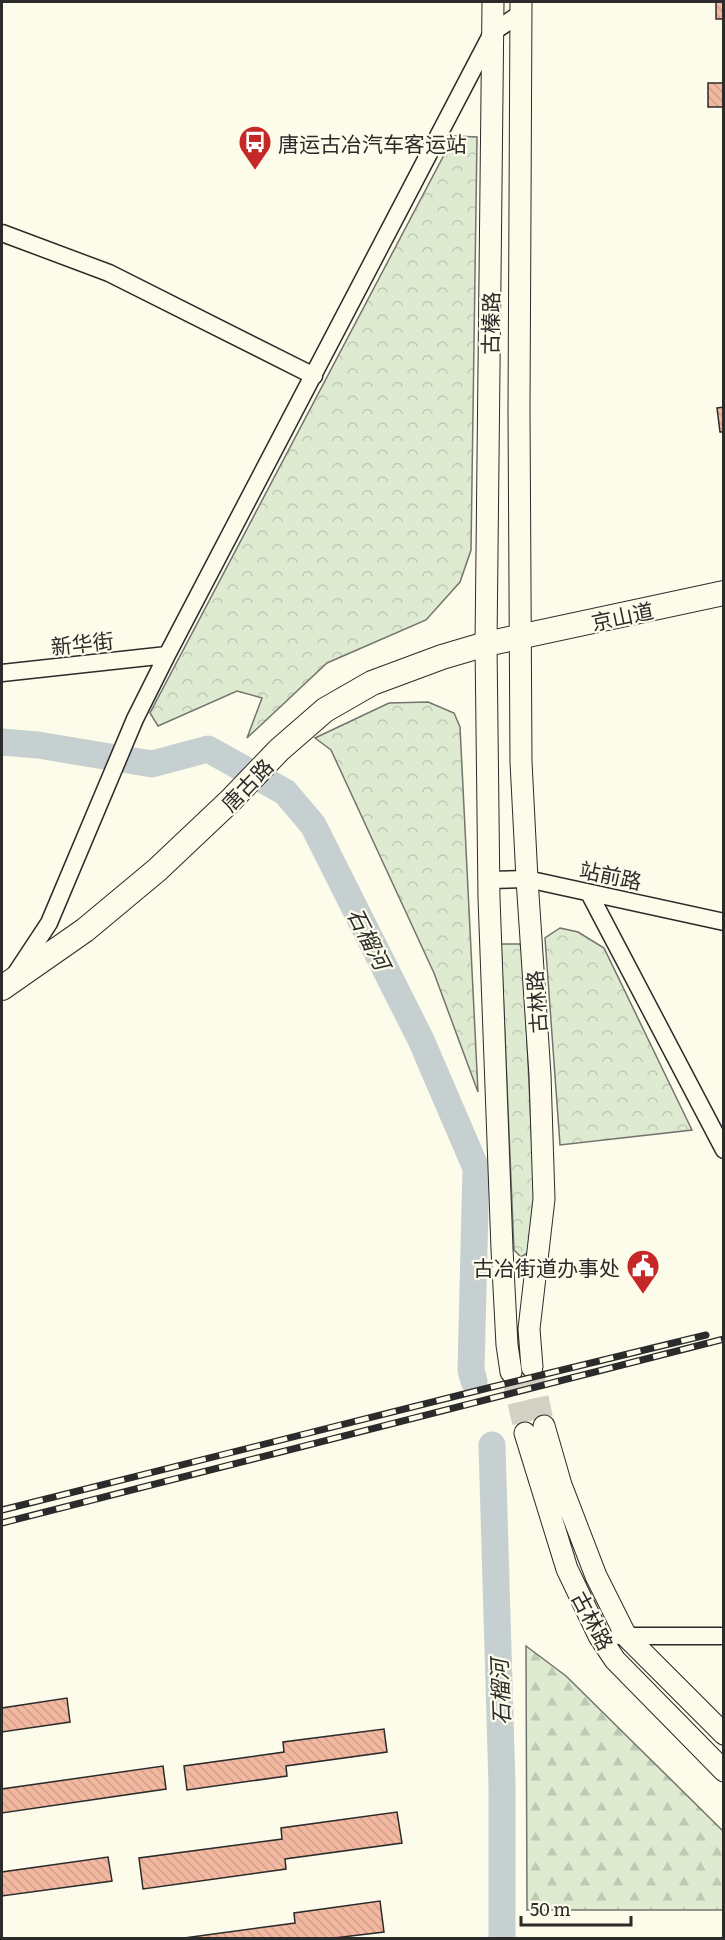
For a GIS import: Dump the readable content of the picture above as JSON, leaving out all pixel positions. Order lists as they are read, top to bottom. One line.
{"streets":{"highway":["京山道","唐古路"],"main road":["古榛路","古林路"],"street":["新华街","站前路"]},"crossings":[["古榛路","京山道"],["古榛路","唐古路"],["古榛路","古林路"],["京山道","唐古路"],["京山道","古林路"],["唐古路","古林路"],["站前路","古林路"]],"water":["石榴河"],"places":{"bus stop":["唐运古冶汽车客运站"],"public building":["古冶街道办事处"]},"scale_bar":"50 m"}
